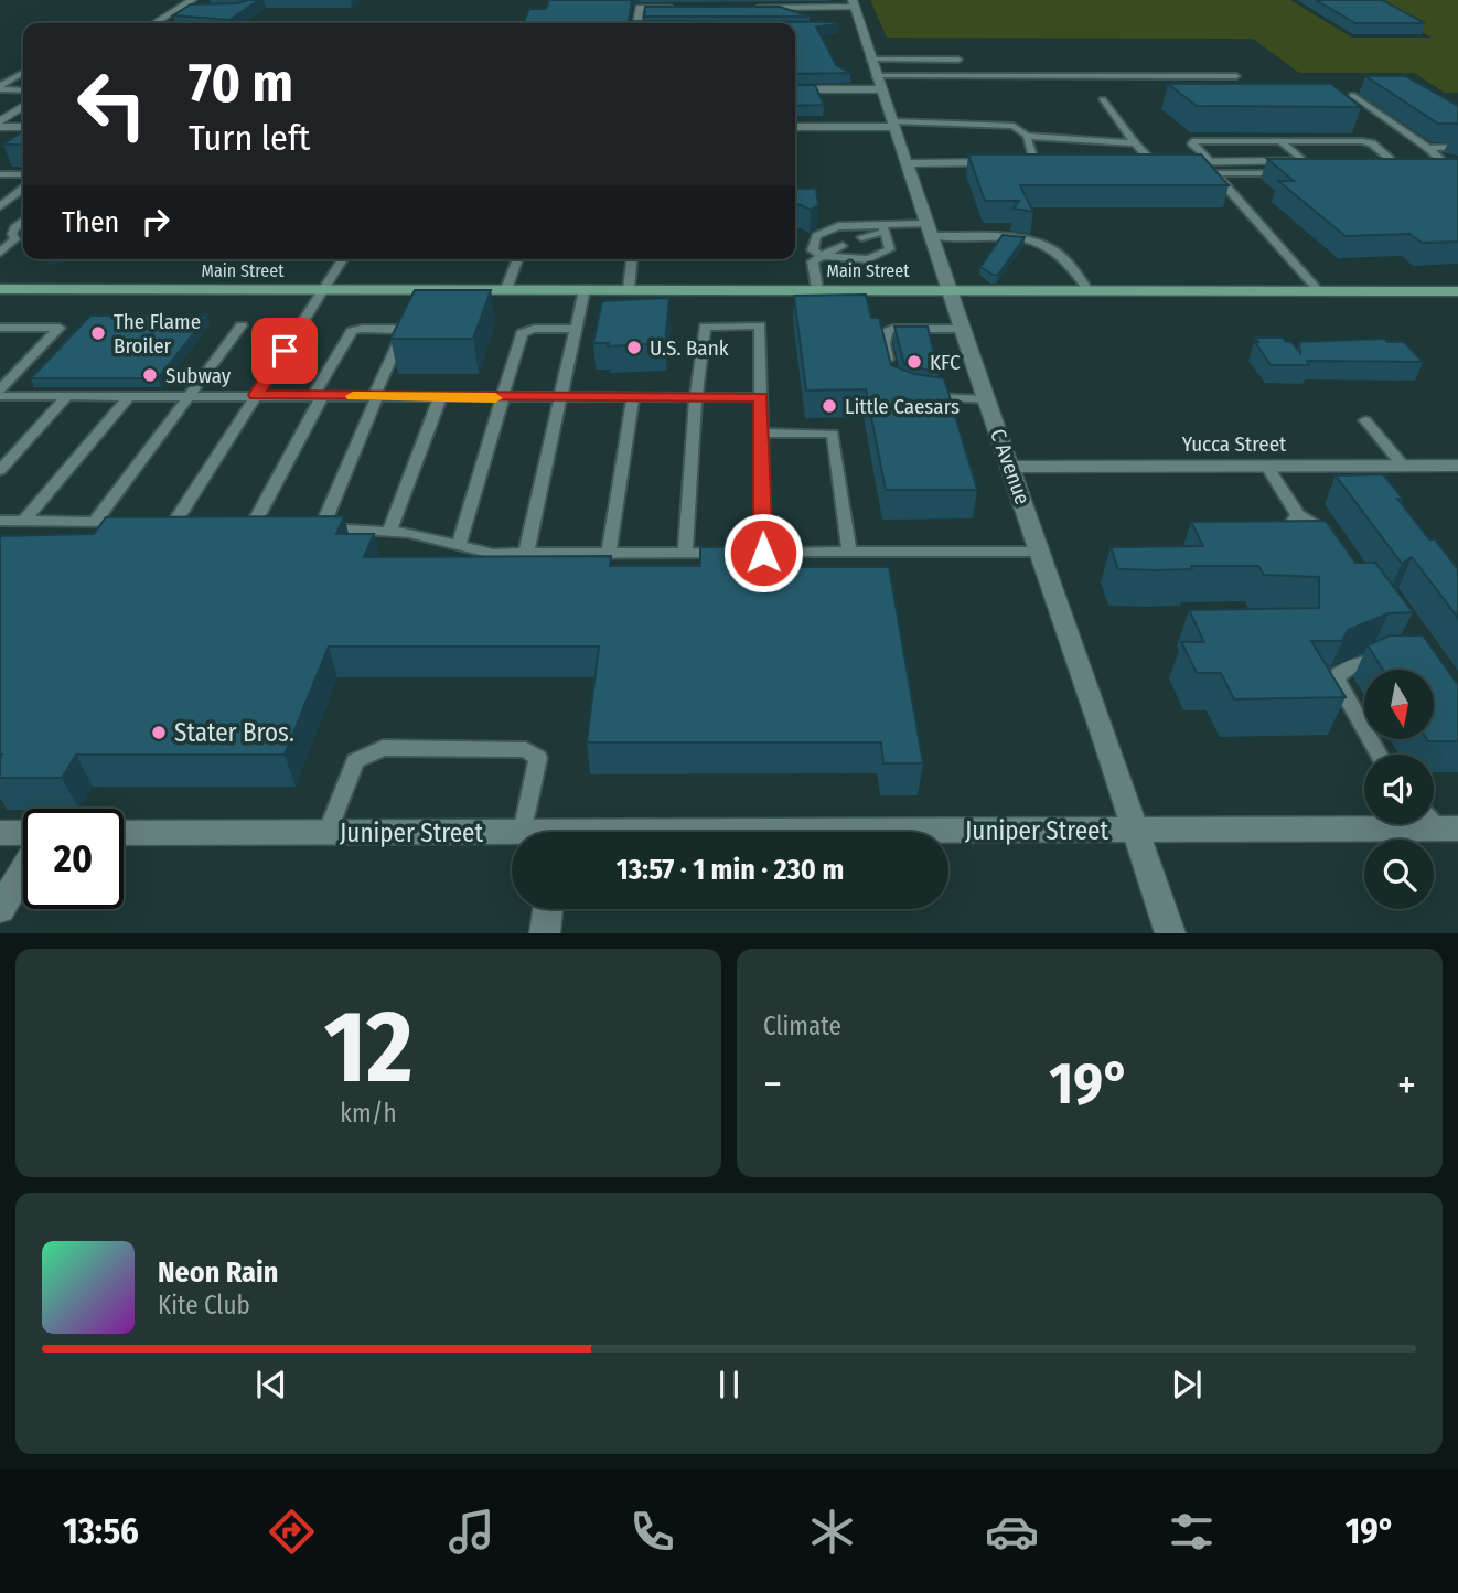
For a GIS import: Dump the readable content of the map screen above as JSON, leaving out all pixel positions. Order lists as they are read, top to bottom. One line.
{"streets":{"main road":["Main Street"],"street":["Yucca Street","C Avenue","Juniper Street"]},"crossings":[["Main Street","C Avenue"],["Yucca Street","C Avenue"],["C Avenue","Juniper Street"]],"places":["The Flame Broiler","U.S. Bank","KFC","Subway","Little Caesars","Stater Bros."],"north":"bottom","page":{"turn":["70 m","Turn left"],"then":"Then","limit":"20","trip":"13:57 · 1 min · 230 m","tile":[["12","km/h"],"Climate"],"heat":["−","19°","+"],"song":["Neon Rain","Kite Club"],"tabs":["13:56","19°"]}}
